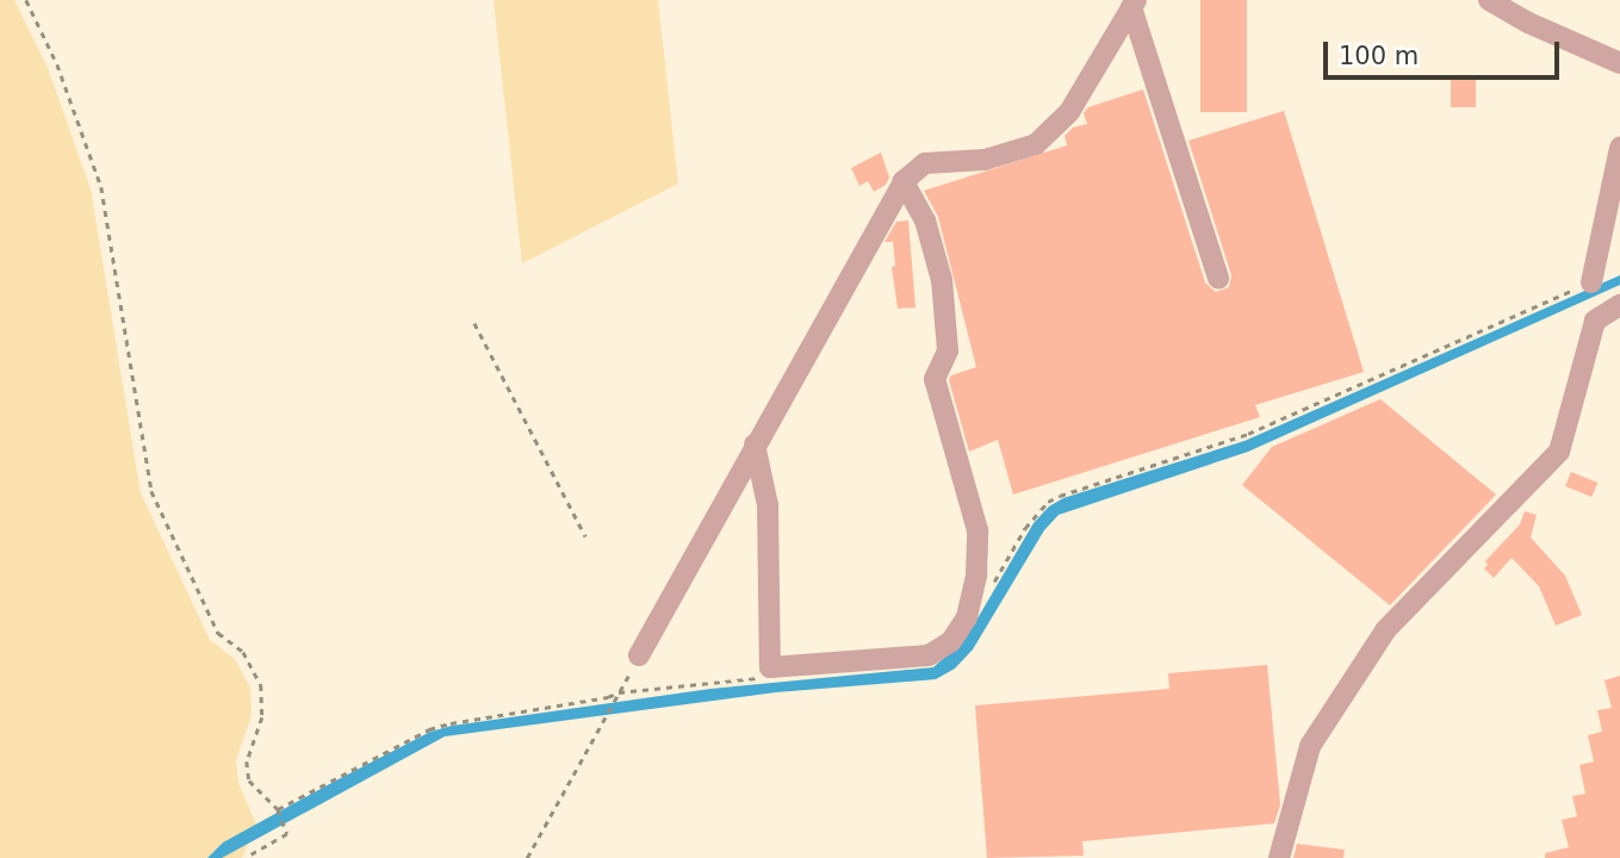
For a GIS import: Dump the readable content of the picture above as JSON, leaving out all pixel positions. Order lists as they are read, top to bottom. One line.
{"scale_bar":"100 m"}
